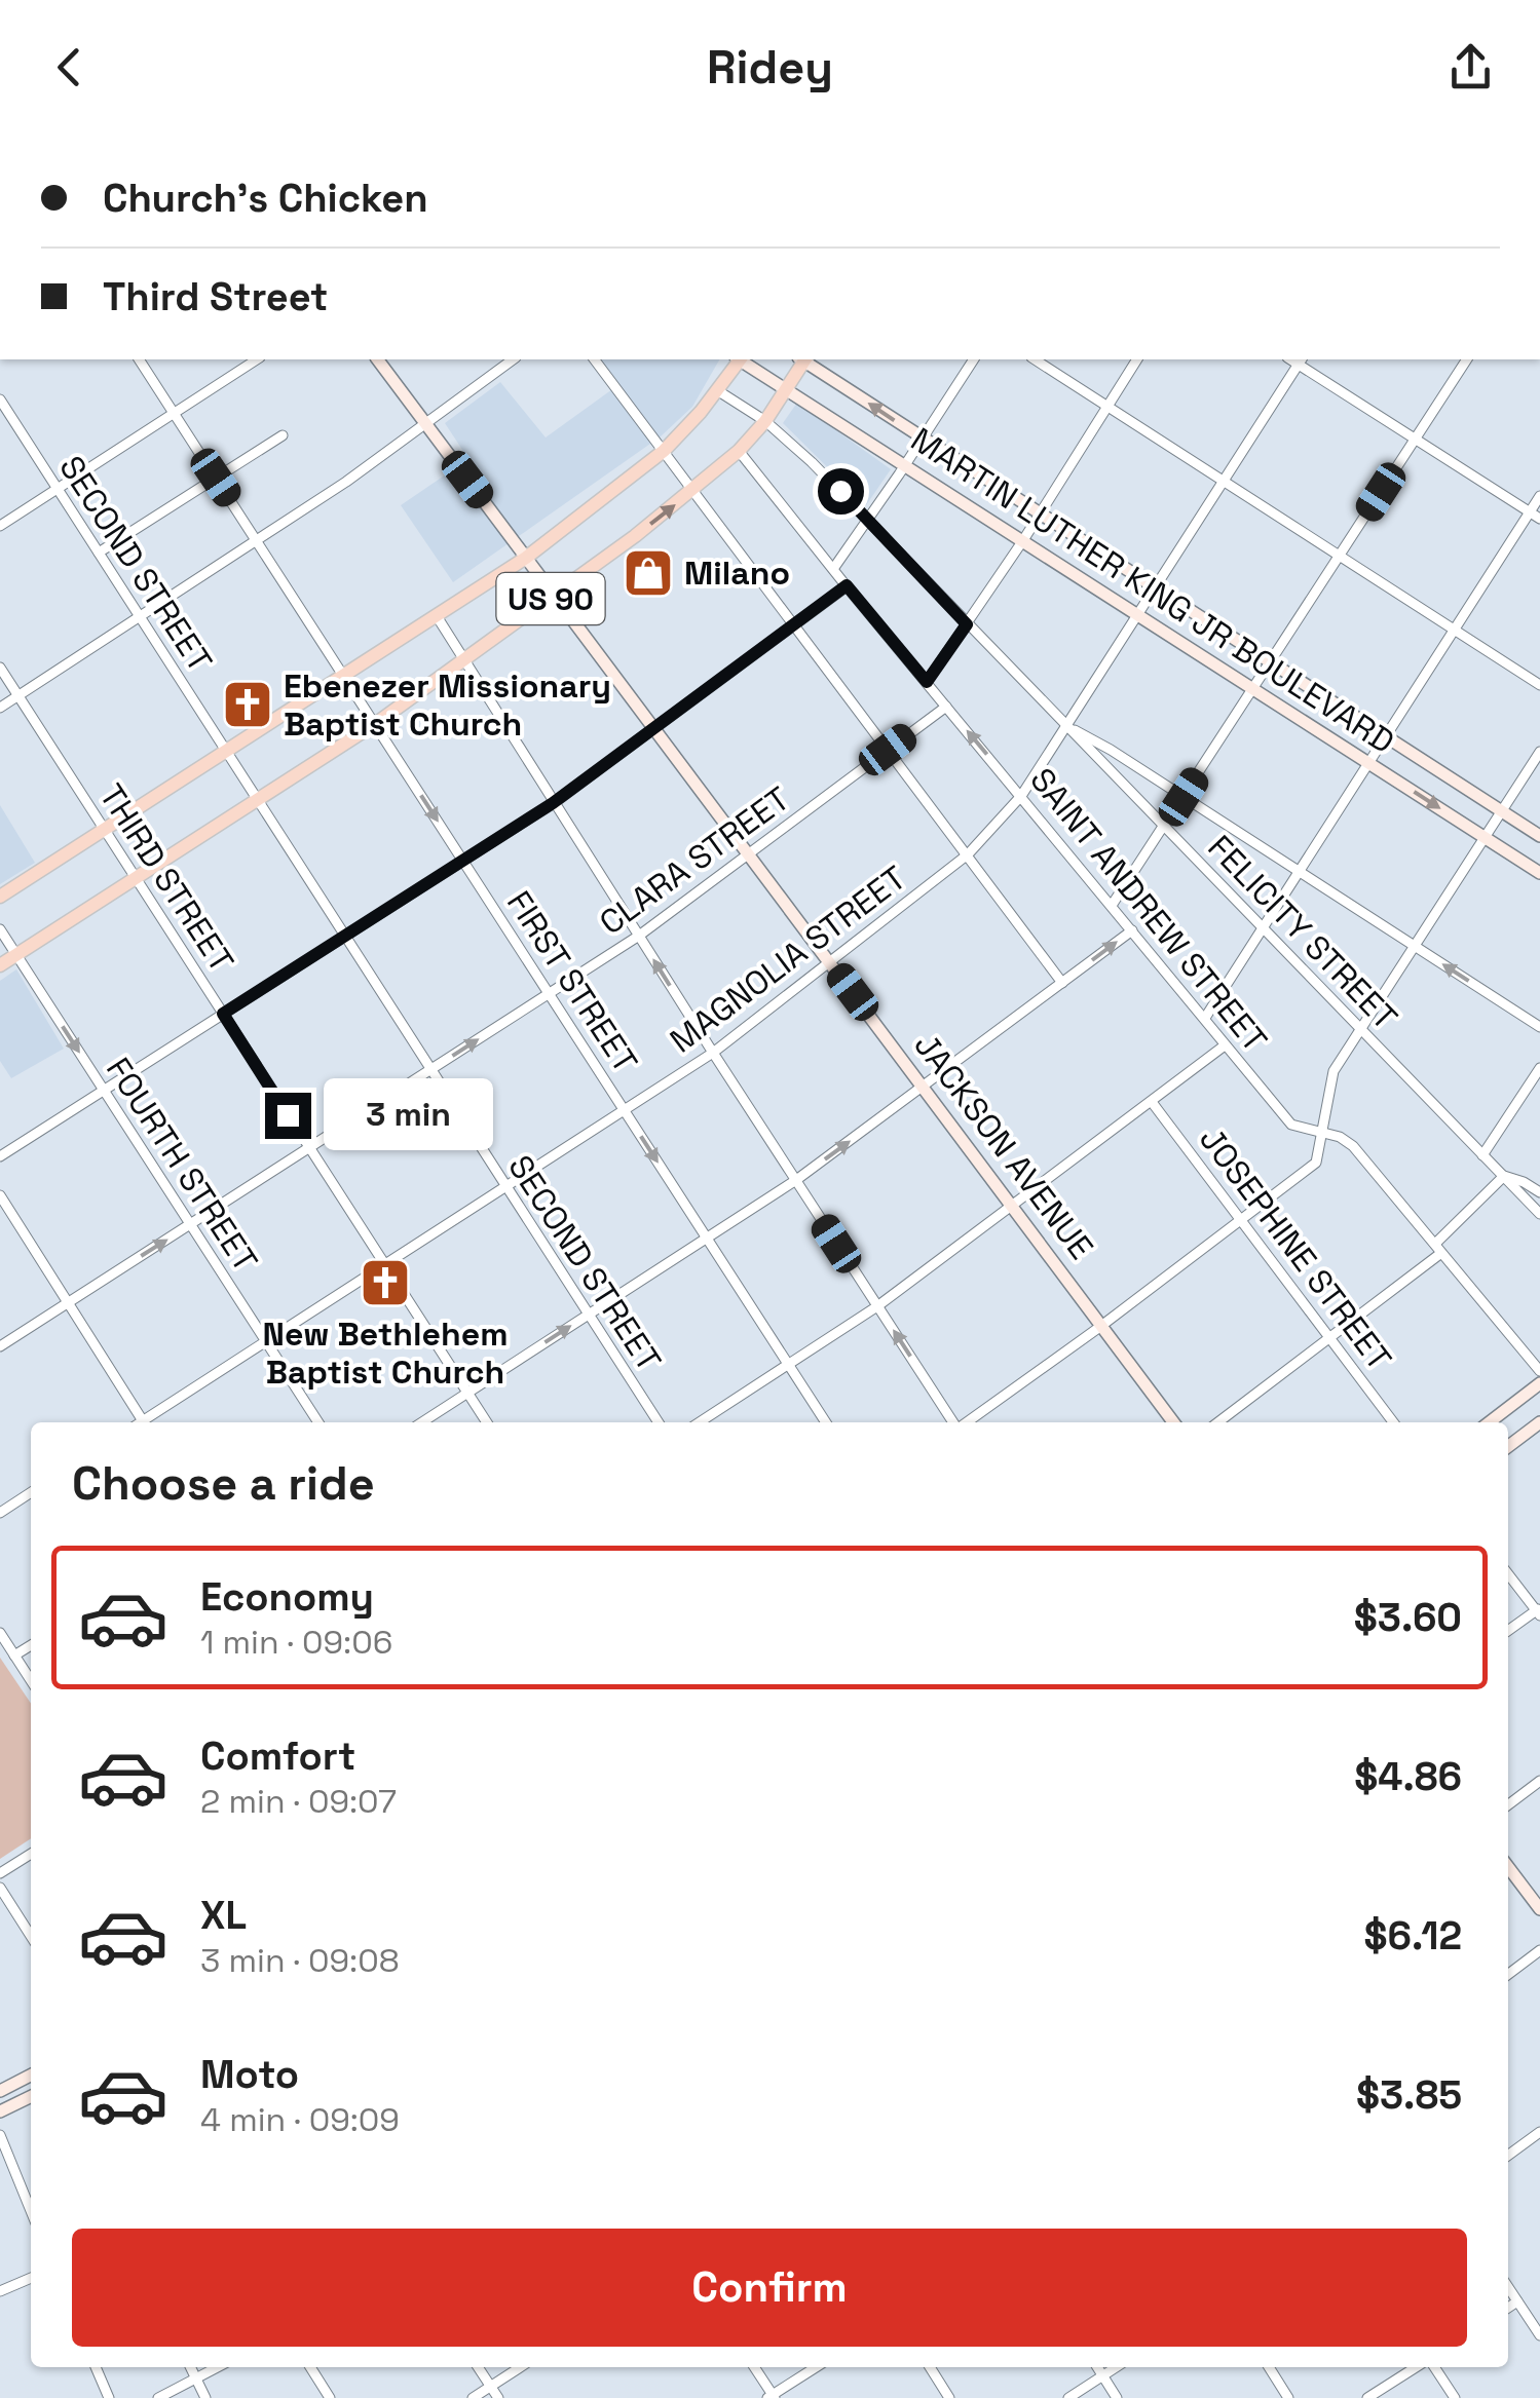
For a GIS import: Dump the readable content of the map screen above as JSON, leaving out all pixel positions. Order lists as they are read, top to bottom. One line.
{"streets":{"main road":["US 90"],"street":["SECOND STREET","MARTIN LUTHER KING JR BOULEVARD","CLARA STREET","THIRD STREET","SAINT ANDREW STREET","FELICITY STREET","MAGNOLIA STREET","FIRST STREET","JACKSON AVENUE","FOURTH STREET","JOSEPHINE STREET"]},"crossings":[["SECOND STREET","US 90"],["SECOND STREET","CLARA STREET"],["SECOND STREET","MAGNOLIA STREET"],["MARTIN LUTHER KING JR BOULEVARD","US 90"],["MARTIN LUTHER KING JR BOULEVARD","MAGNOLIA STREET"],["US 90","THIRD STREET"],["US 90","SAINT ANDREW STREET"],["US 90","FELICITY STREET"],["US 90","FIRST STREET"],["US 90","JACKSON AVENUE"],["US 90","FOURTH STREET"],["CLARA STREET","THIRD STREET"],["CLARA STREET","SAINT ANDREW STREET"],["CLARA STREET","FIRST STREET"],["CLARA STREET","JACKSON AVENUE"],["CLARA STREET","FOURTH STREET"],["THIRD STREET","MAGNOLIA STREET"],["SAINT ANDREW STREET","MAGNOLIA STREET"],["FELICITY STREET","MAGNOLIA STREET"],["MAGNOLIA STREET","FIRST STREET"],["MAGNOLIA STREET","JACKSON AVENUE"],["MAGNOLIA STREET","FOURTH STREET"]],"places":{"shop":["Milano"],"church":["Ebenezer Missionary Baptist Church","New Bethlehem Baptist Church"]},"page":{"header":"Ridey","banner":["Church's Chicken","Third Street"],"bubble":"3 min","heading":"Choose a ride","list":[{"name":"Economy","note":"1 min · 09:06","value":"$3.60"},{"name":"Comfort","note":"2 min · 09:07","value":"$4.86"},{"name":"XL","note":"3 min · 09:08","value":"$6.12"},{"name":"Moto","note":"4 min · 09:09","value":"$3.85"}],"buttons":"Confirm"}}
